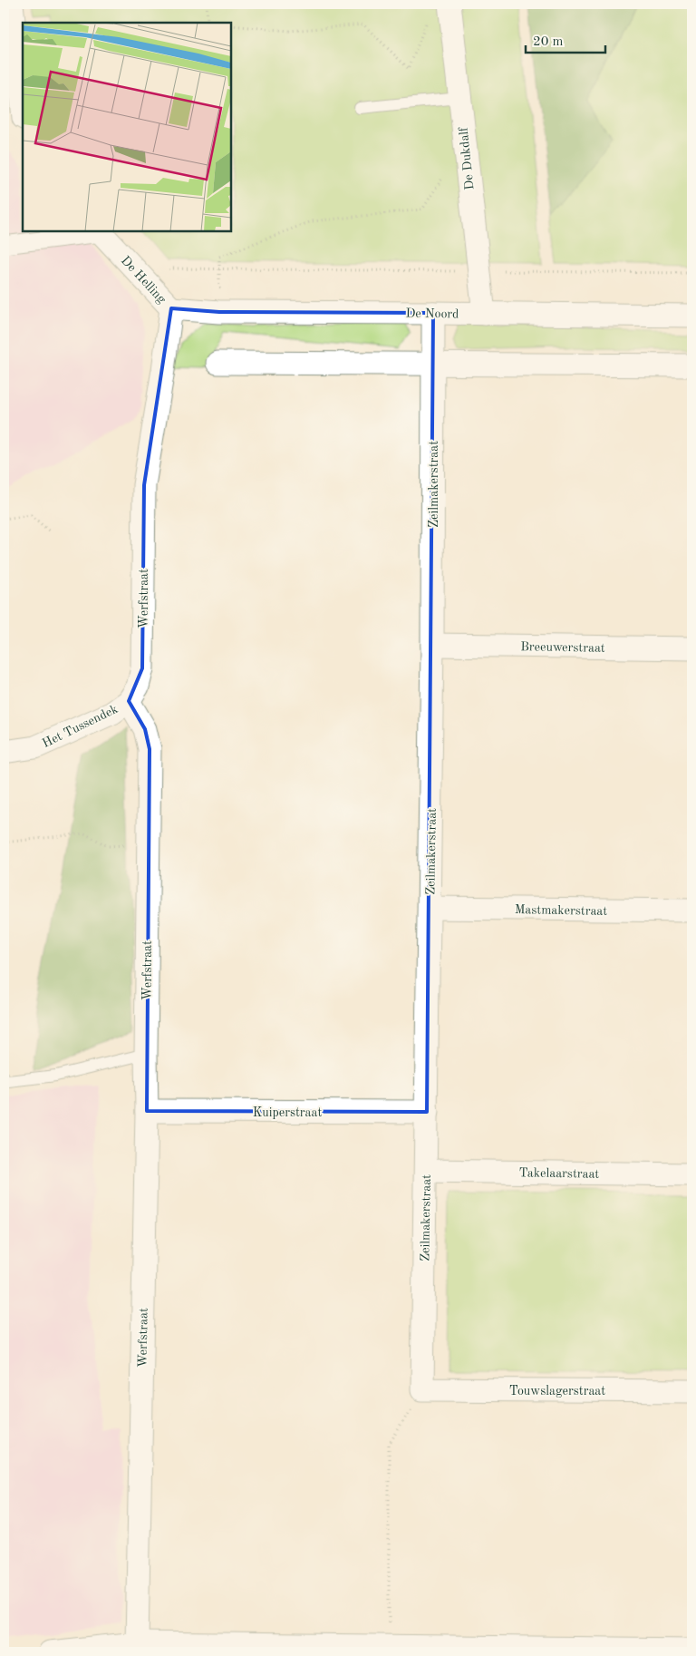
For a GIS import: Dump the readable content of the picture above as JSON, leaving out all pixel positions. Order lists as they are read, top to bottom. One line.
{"streets":{"street":["De Dukdalf","De Helling","De Noord","Zeilmakerstraat","Werfstraat","Breeuwerstraat","Het Tussendek","Mastmakerstraat","Kuiperstraat","Takelaarstraat","Touwslagerstraat"]},"crossings":[["De Dukdalf","De Noord"],["De Helling","De Noord"],["De Helling","Werfstraat"],["De Noord","Zeilmakerstraat"],["De Noord","Werfstraat"],["Zeilmakerstraat","Breeuwerstraat"],["Zeilmakerstraat","Mastmakerstraat"],["Zeilmakerstraat","Kuiperstraat"],["Zeilmakerstraat","Takelaarstraat"],["Zeilmakerstraat","Touwslagerstraat"],["Werfstraat","Het Tussendek"],["Werfstraat","Kuiperstraat"]],"scale_bar":"20 m"}
